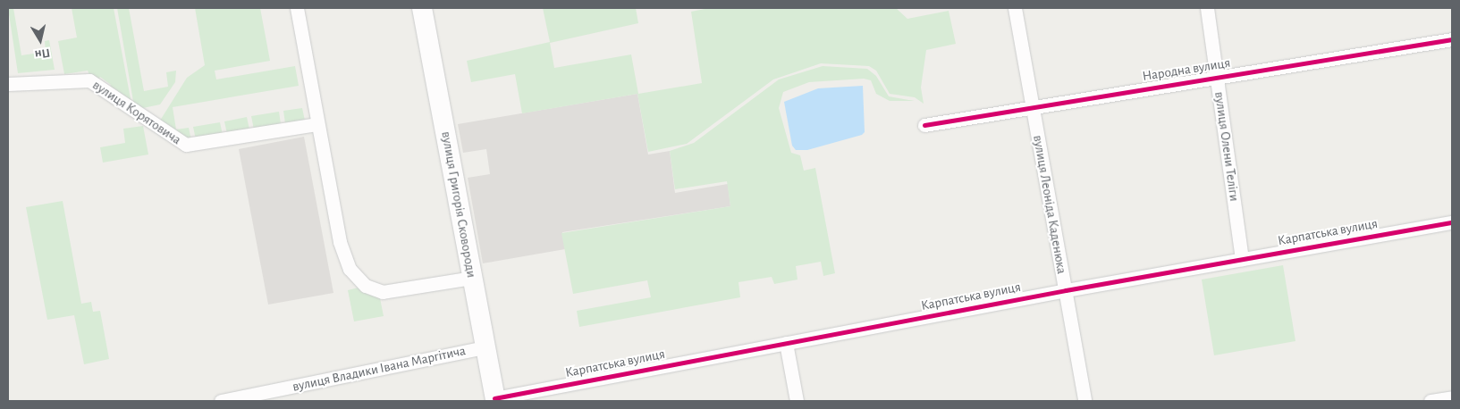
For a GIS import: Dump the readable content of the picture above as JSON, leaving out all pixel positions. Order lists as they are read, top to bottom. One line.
{"streets":{"main road":["вулиця Григорія Сковороди"],"street":["Народна вулиця","вулиця Корятовича","вулиця Олени Теліги","вулиця Леоніда Каденюка","Карпатська вулиця","вулиця Владики Івана Маргітича"]},"crossings":[["Народна вулиця","вулиця Олени Теліги"],["Народна вулиця","вулиця Леоніда Каденюка"],["вулиця Олени Теліги","Карпатська вулиця"],["вулиця Григорія Сковороди","Карпатська вулиця"],["вулиця Григорія Сковороди","вулиця Владики Івана Маргітича"],["вулиця Леоніда Каденюка","Карпатська вулиця"]],"north":"bottom"}
